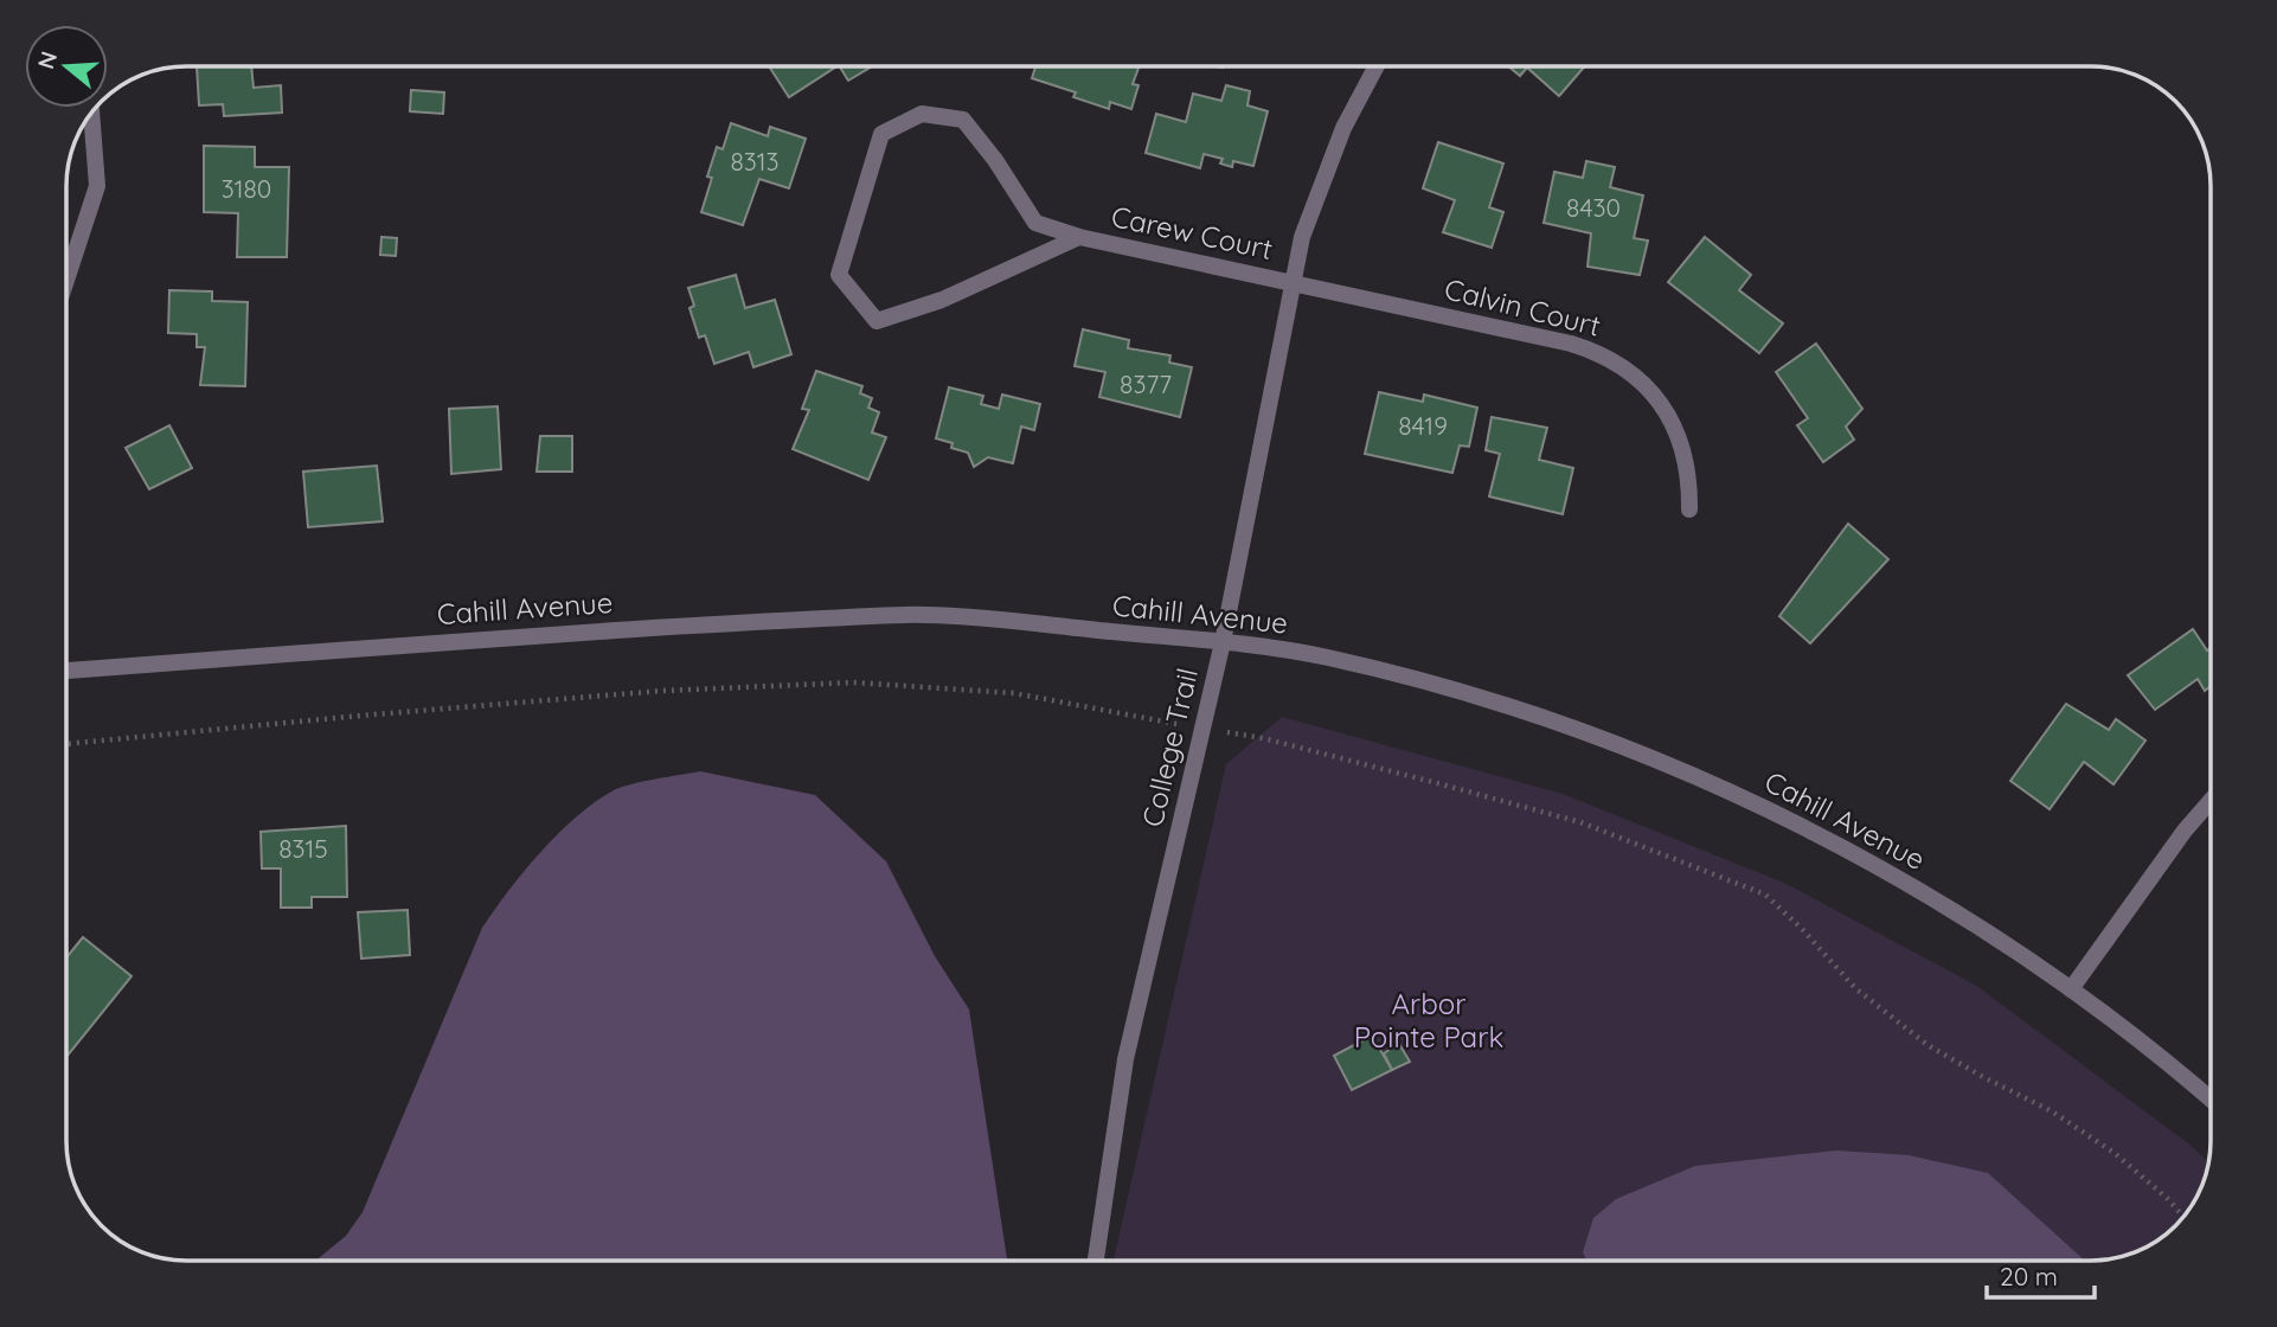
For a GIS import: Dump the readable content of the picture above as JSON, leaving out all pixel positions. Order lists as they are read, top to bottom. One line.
{"streets":{"street":["Carew Court","Calvin Court","Cahill Avenue","College Trail"]},"crossings":[["Carew Court","Calvin Court"],["Carew Court","College Trail"],["Calvin Court","College Trail"],["Cahill Avenue","College Trail"]],"parks":["Arbor Pointe Park"],"house_numbers":["8313","3180","8430","8377","8419","8315"],"scale_bar":"20 m","north":"left"}
